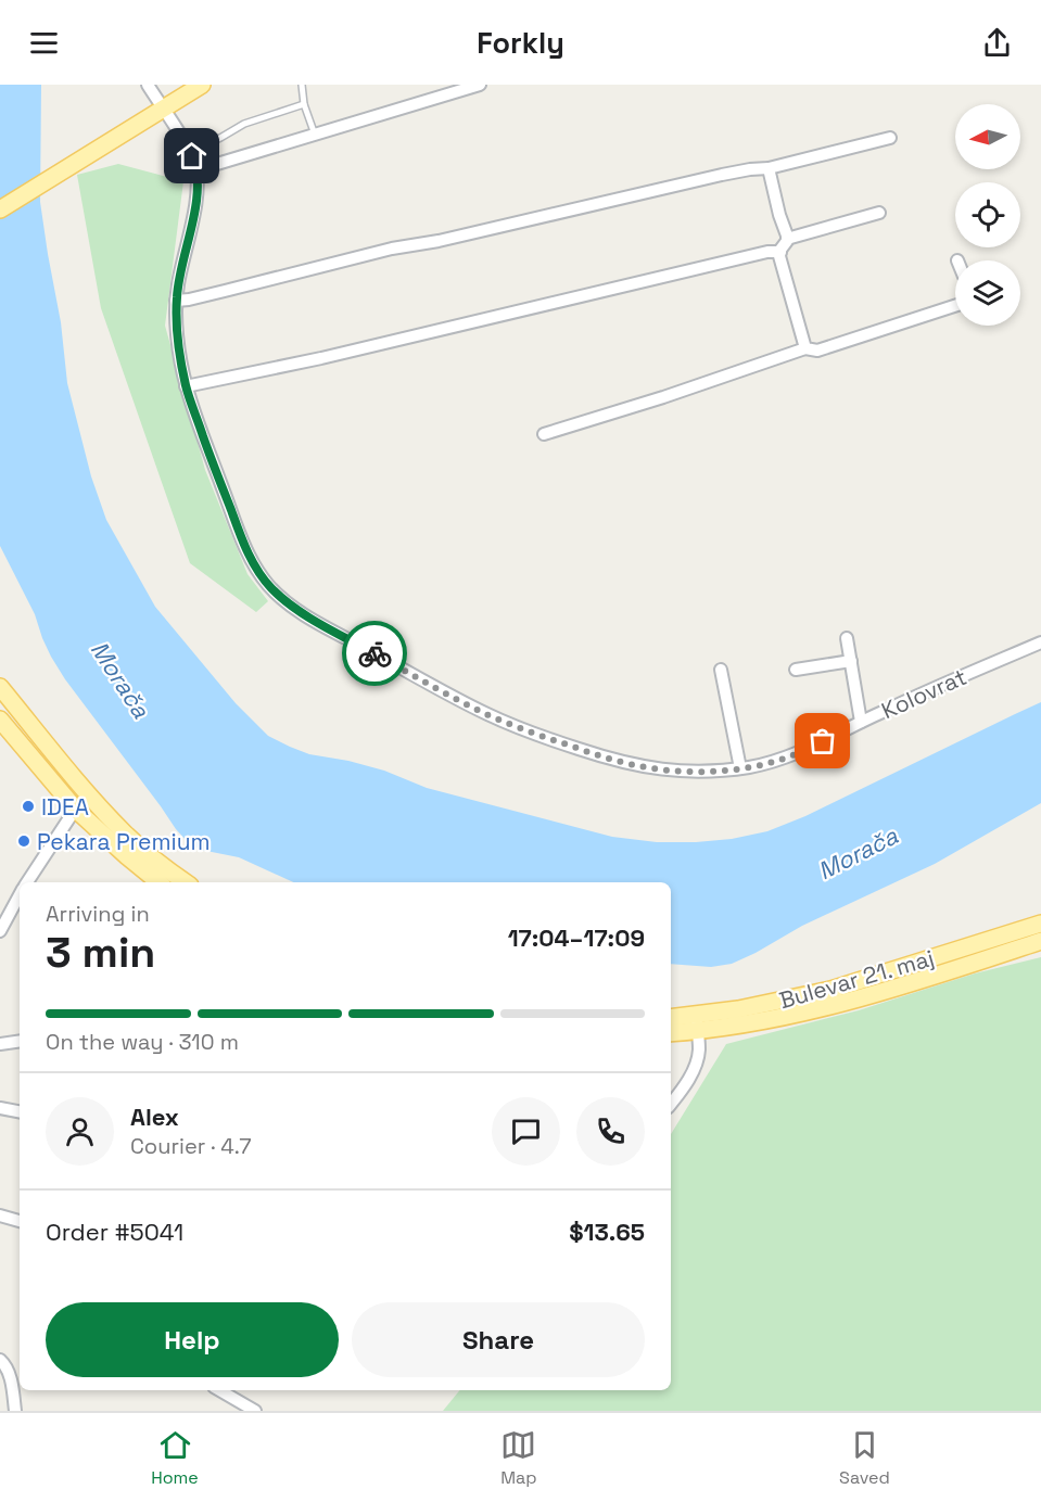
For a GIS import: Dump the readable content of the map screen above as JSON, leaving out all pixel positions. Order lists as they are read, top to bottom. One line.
{"streets":{"main road":["Bulevar 21. maj"],"street":["Kolovrat"]},"water":["Morača"],"places":["IDEA","Pekara Premium"],"north":"left","page":{"header":"Forkly","heading":["3 min","Arriving in","17:04–17:09"],"panel":["Alex","Courier · 4.7","Order #5041","$13.65"],"bar":"On the way · 310 m","buttons":["Help","Share"],"tabs":["Home","Map","Saved"]}}
